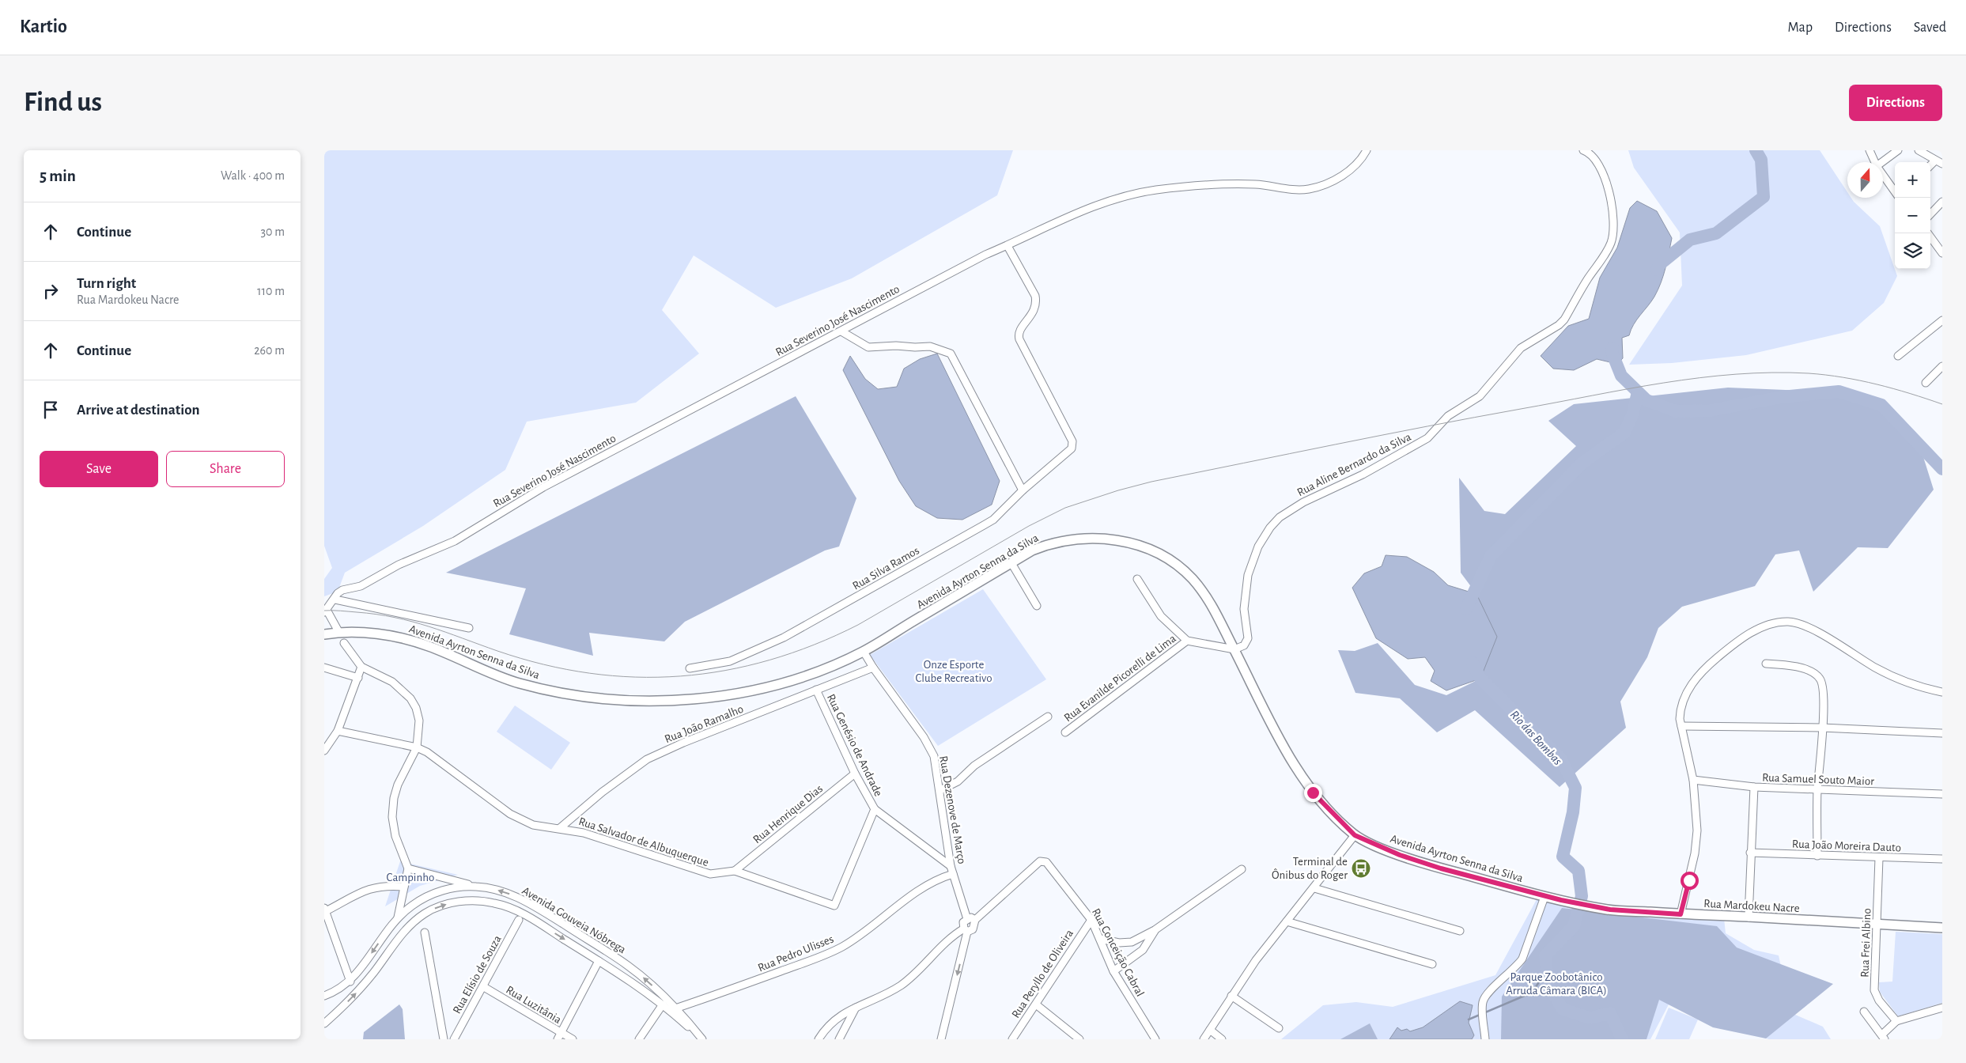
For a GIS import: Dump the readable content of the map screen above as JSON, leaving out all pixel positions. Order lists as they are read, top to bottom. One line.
{"streets":{"main road":["Avenida Ayrton Senna da Silva","Rua Mardokeu Nacre"],"street":["Rua Severino José Nascimento","Rua Aline Bernardo da Silva","Rua Silva Ramos","Rua Evanilde Picorelli de Lima","Rua João Ramalho","Rua Genésio de Andrade","Rua Samuel Souto Maior","Rua Dezenove de Março","Rua Henrique Dias","Rua Salvador de Albuquerque","Rua João Moreira Dauto","Avenida Gouveia Nóbrega","Rua Frei Albino","Rua Conceição Cabral","Rua Pedro Ulisses","Rua Peryllo de Oliveira","Rua Elísio de Souza","Rua Luzitânia"]},"crossings":[["Rua Severino José Nascimento","Rua Silva Ramos"],["Rua Aline Bernardo da Silva","Avenida Ayrton Senna da Silva"],["Avenida Ayrton Senna da Silva","Rua Dezenove de Março"],["Avenida Ayrton Senna da Silva","Rua Mardokeu Nacre"],["Rua João Ramalho","Rua Genésio de Andrade"],["Rua João Ramalho","Rua Dezenove de Março"],["Rua João Ramalho","Rua Salvador de Albuquerque"],["Rua Genésio de Andrade","Rua Dezenove de Março"],["Rua Genésio de Andrade","Rua Henrique Dias"],["Rua Genésio de Andrade","Rua Salvador de Albuquerque"],["Rua Dezenove de Março","Rua Pedro Ulisses"],["Rua Henrique Dias","Rua Salvador de Albuquerque"],["Rua João Moreira Dauto","Rua Frei Albino"],["Rua Mardokeu Nacre","Rua Frei Albino"],["Avenida Gouveia Nóbrega","Rua Pedro Ulisses"],["Rua Conceição Cabral","Rua Peryllo de Oliveira"],["Rua Elísio de Souza","Rua Luzitânia"]],"water":["Rio das Bombas"],"parks":["Onze Esporte Clube Recreativo","Campinho","Parque Zoobotânico Arruda Câmara (BICA)"],"places":{"bus stop":["Terminal de Ônibus do Roger"]},"north":"top","page":{"header":"Kartio","nav":["Map","Directions","Saved"],"buttons":["Directions",["Save","Share"]],"title":"Find us","heading":["5 min","Walk · 400 m"],"map_buttons":["+","−"],"list":[["Continue","30 m"],["Turn right","Rua Mardokeu Nacre","110 m"],["Continue","260 m"],"Arrive at destination"]}}
